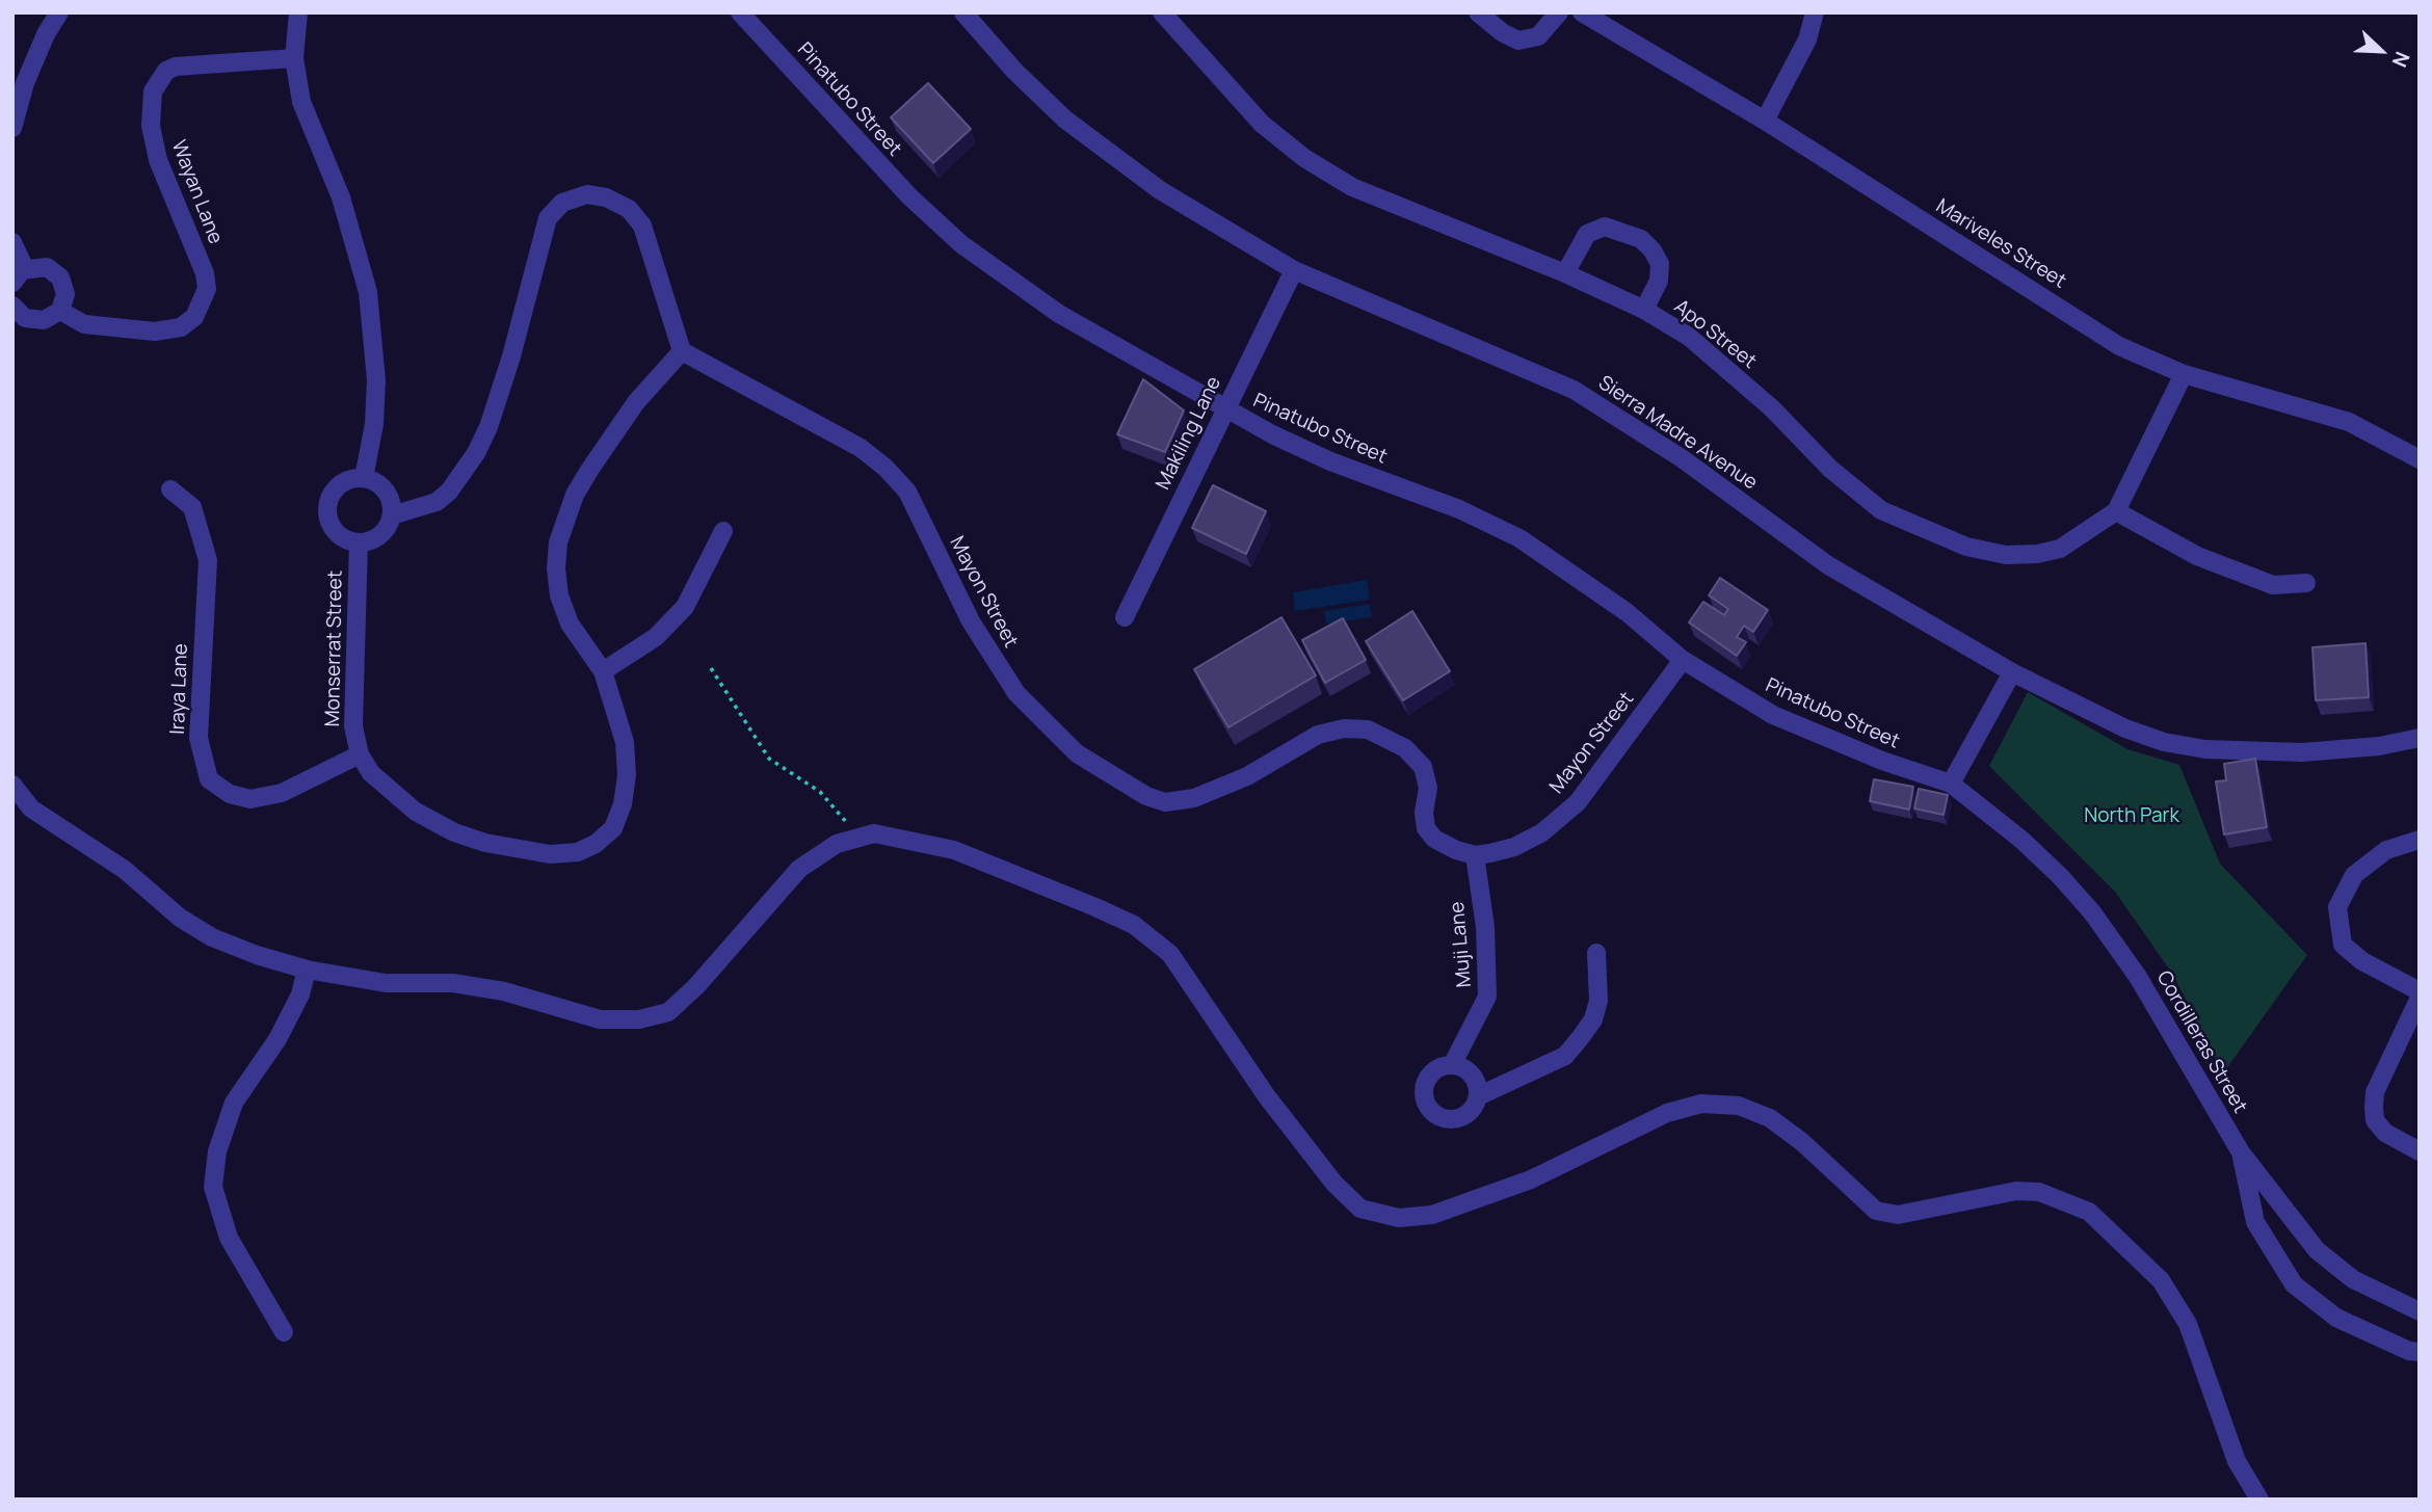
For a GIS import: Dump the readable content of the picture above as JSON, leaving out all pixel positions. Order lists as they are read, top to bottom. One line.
{"streets":{"street":["Pinatubo Street","Wayan Lane","Mariveles Street","Apo Street","Makiling Lane","Sierra Madre Avenue","Mayon Street","Monserrat Street","Iraya Lane","Muji Lane","Cordilleras Street"]},"crossings":[["Pinatubo Street","Makiling Lane"],["Pinatubo Street","Mayon Street"],["Pinatubo Street","Cordilleras Street"],["Makiling Lane","Sierra Madre Avenue"],["Mayon Street","Monserrat Street"],["Mayon Street","Muji Lane"],["Monserrat Street","Iraya Lane"]],"parks":["North Park"],"north":"bottom right"}
